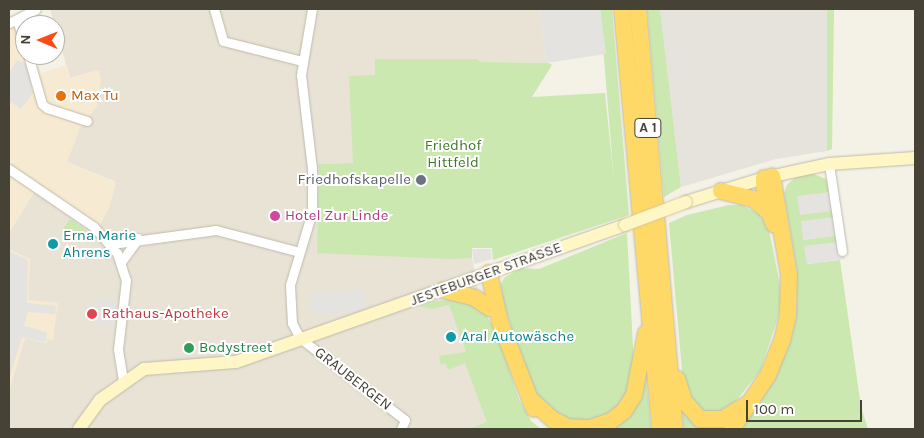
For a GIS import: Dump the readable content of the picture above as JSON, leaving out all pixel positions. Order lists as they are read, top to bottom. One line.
{"streets":{"highway":["A 1"],"main road":["JESTEBURGER STRASSE"],"street":["GRAUBERGEN"]},"crossings":[["JESTEBURGER STRASSE","GRAUBERGEN"]],"parks":["Friedhof Hittfeld"],"places":["Max Tu","Friedhofskapelle","Hotel Zur Linde","Erna Marie Ahrens","Rathaus-Apotheke","Aral Autowäsche","Bodystreet"],"scale_bar":"100 m","north":"left"}
